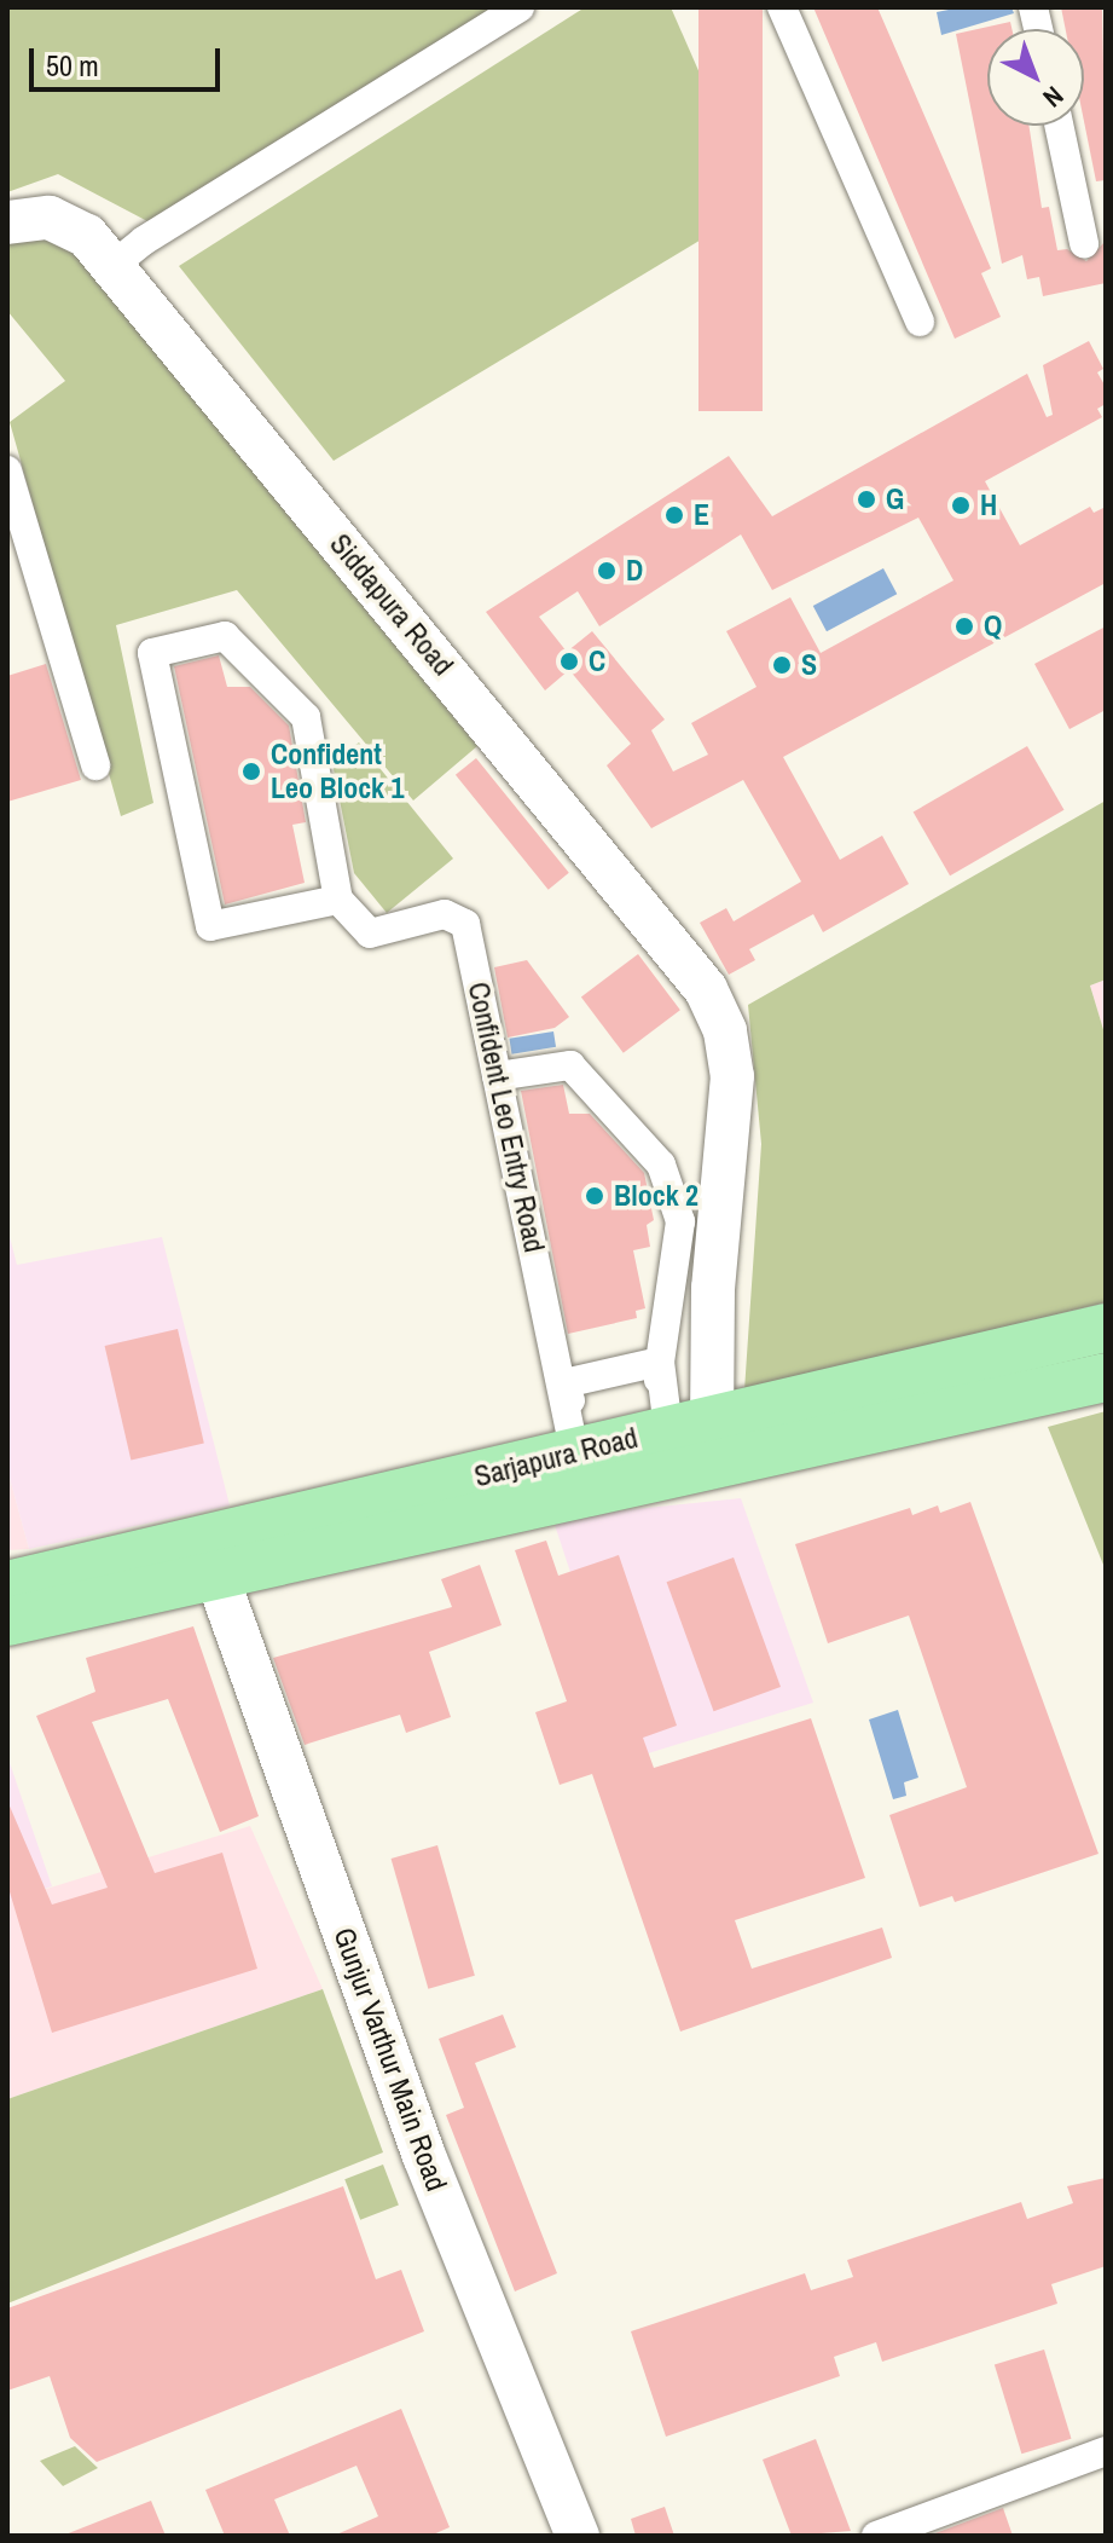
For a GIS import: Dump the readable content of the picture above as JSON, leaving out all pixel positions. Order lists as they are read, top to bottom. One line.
{"streets":{"main road":["Sarjapura Road"],"street":["Siddapura Road","Confident Leo Entry Road","Gunjur Varthur Main Road"]},"crossings":[["Siddapura Road","Sarjapura Road"],["Confident Leo Entry Road","Sarjapura Road"],["Sarjapura Road","Gunjur Varthur Main Road"]],"places":["G","H","E","D","Q","C","S","Confident Leo Block 1","Block 2"],"scale_bar":"50 m","north":"bottom right"}
